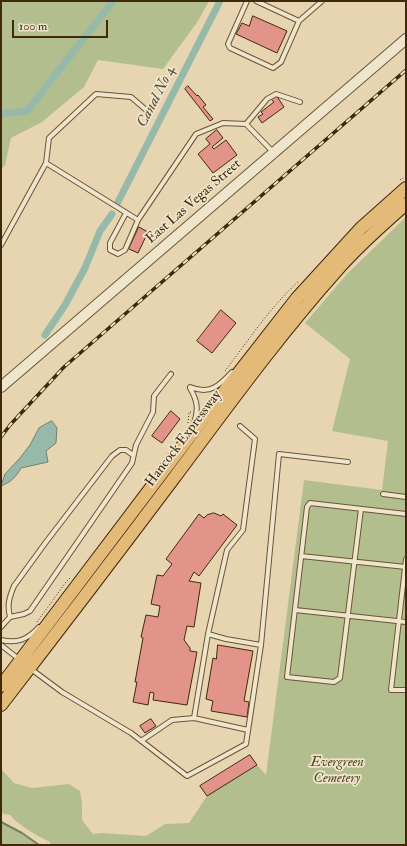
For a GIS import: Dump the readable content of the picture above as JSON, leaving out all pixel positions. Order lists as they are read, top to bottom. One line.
{"streets":{"main road":["Hancock Expressway"],"street":["East Las Vegas Street"]},"water":["Canal No 4"],"parks":["Evergreen Cemetery"],"scale_bar":"100 m"}
